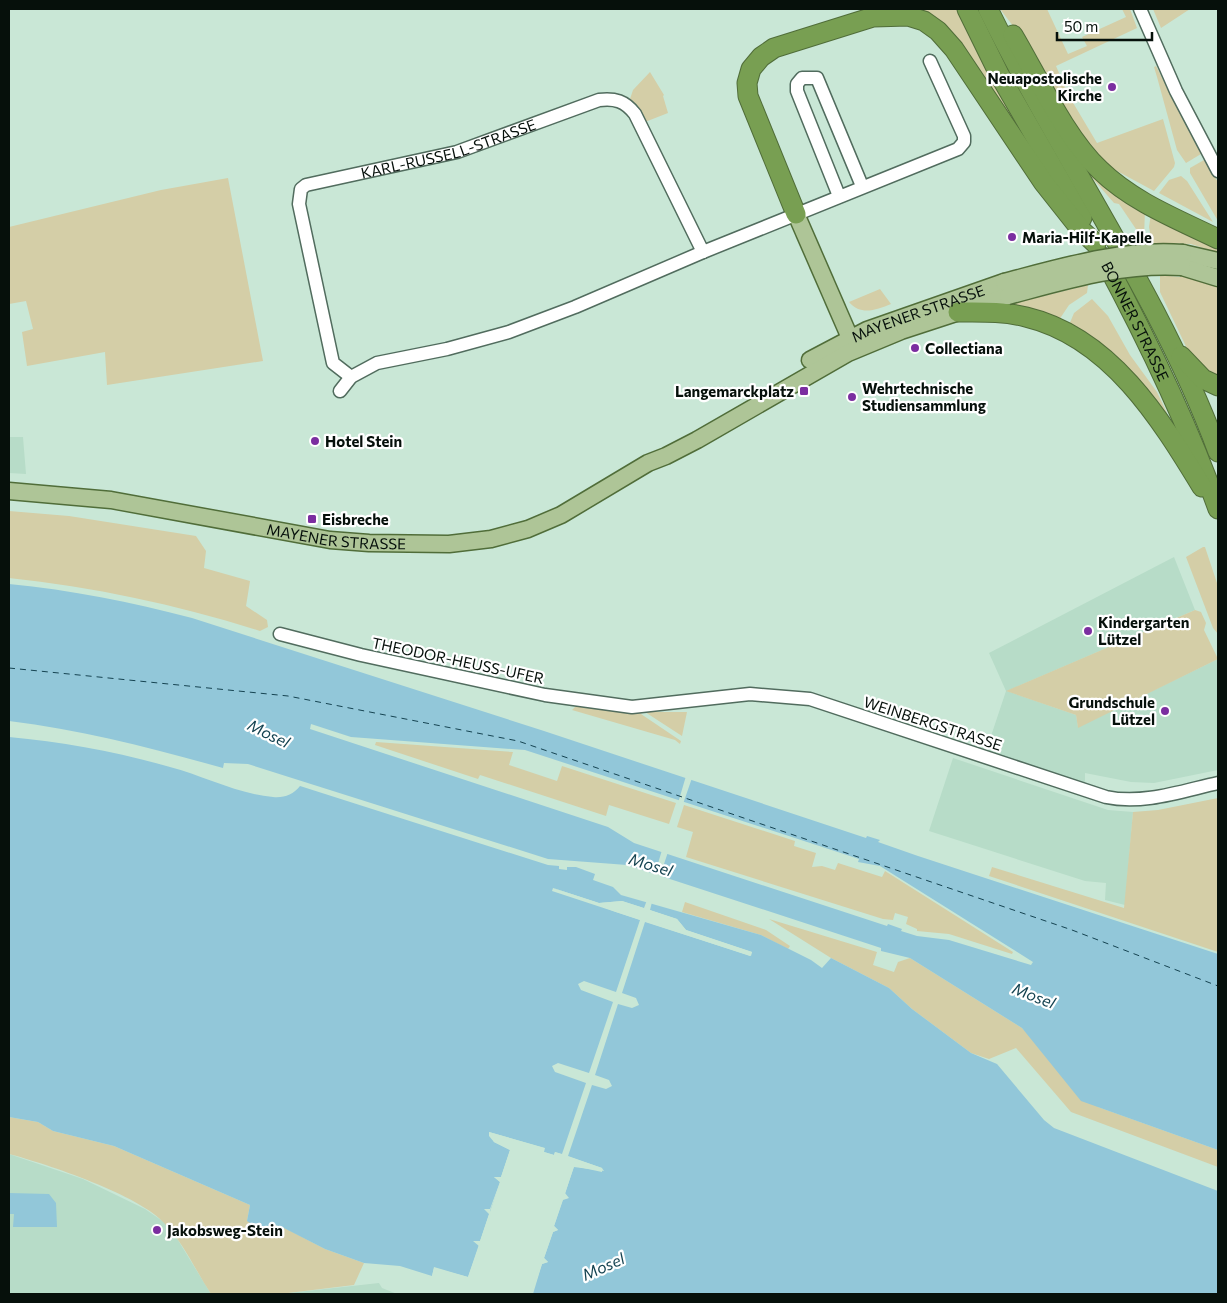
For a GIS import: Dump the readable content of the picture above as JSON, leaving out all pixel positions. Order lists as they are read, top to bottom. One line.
{"streets":{"highway":["BONNER STRASSE"],"main road":["MAYENER STRASSE"],"street":["KARL-RUSSELL-STRASSE","THEODOR-HEUSS-UFER","WEINBERGSTRASSE"]},"crossings":[["THEODOR-HEUSS-UFER","WEINBERGSTRASSE"]],"water":["Mosel"],"places":{"other":["Neuapostolische Kirche","Maria-Hilf-Kapelle","Collectiana","Wehrtechnische Studiensammlung","Hotel Stein","Kindergarten Lützel","Grundschule Lützel","Jakobsweg-Stein"],"transit":["Langemarckplatz","Eisbreche"]},"scale_bar":"50 m"}
